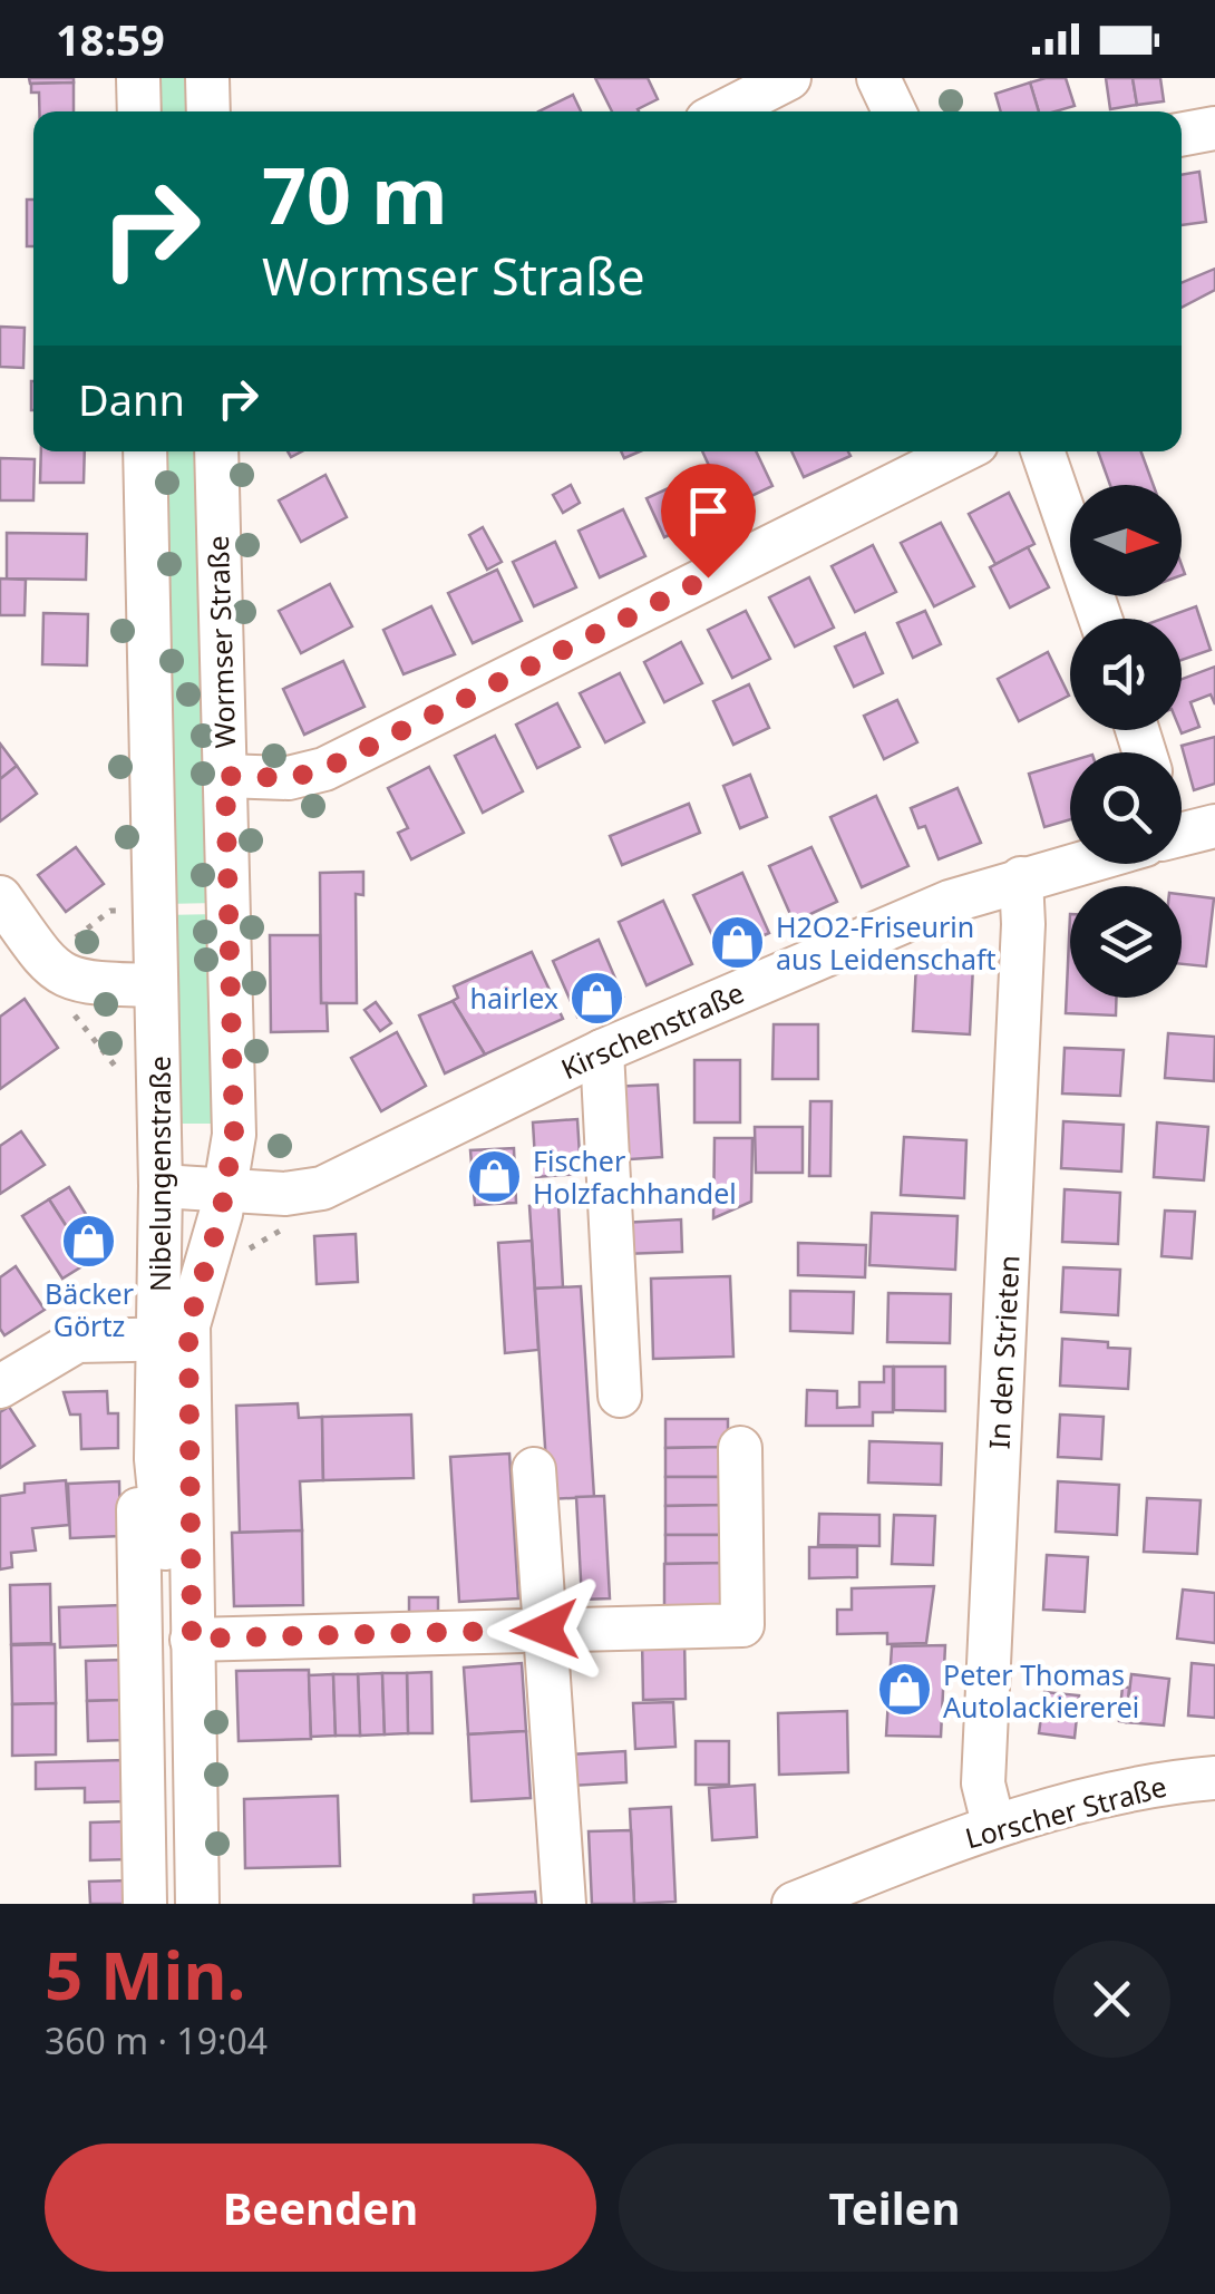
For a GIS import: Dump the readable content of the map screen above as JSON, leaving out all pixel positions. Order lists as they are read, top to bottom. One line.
{"streets":{"street":["Wormser Straße","Kirschenstraße","Nibelungenstraße","In den Strieten","Lorscher Straße"]},"crossings":[["Wormser Straße","Kirschenstraße"],["Wormser Straße","Nibelungenstraße"],["Kirschenstraße","Nibelungenstraße"],["Kirschenstraße","In den Strieten"],["In den Strieten","Lorscher Straße"]],"places":{"shop":["H2O2-Friseurin aus Leidenschaft","hairlex","Fischer Holzfachhandel","Bäcker Görtz","Peter Thomas Autolackiererei"]},"north":"right","page":{"status":"18:59","turn":["70 m","Wormser Straße"],"then":"Dann","heading":["5 Min.","360 m · 19:04"],"buttons":["Beenden","Teilen"]}}
